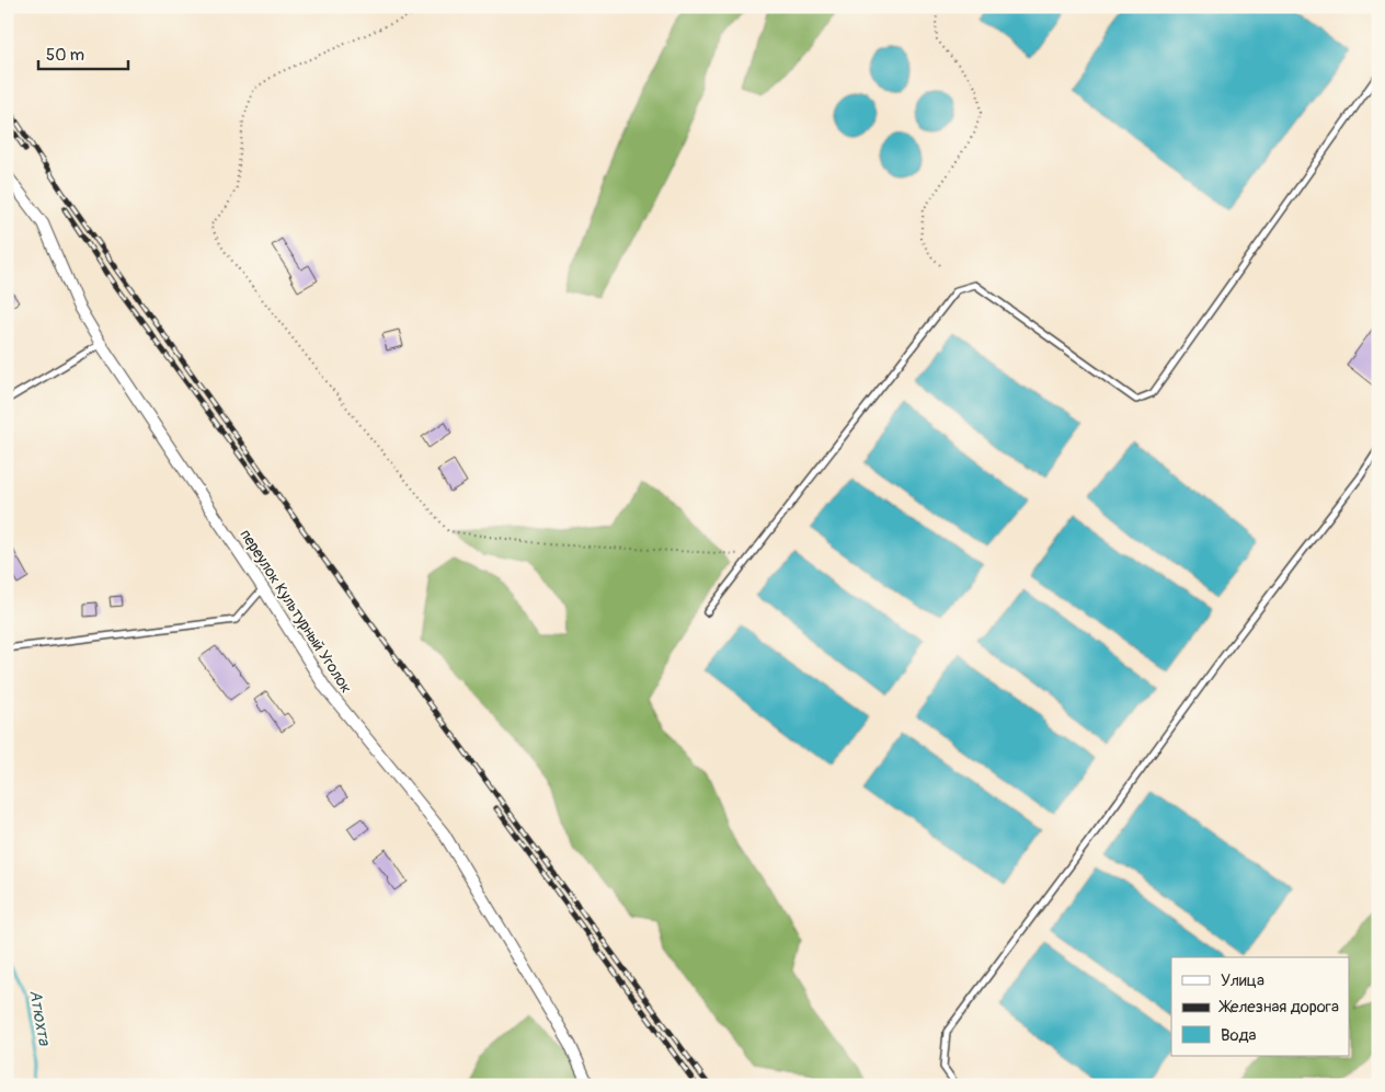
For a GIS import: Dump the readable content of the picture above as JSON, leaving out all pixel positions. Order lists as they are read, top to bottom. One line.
{"streets":{"street":["переулок Культурный Уголок"]},"water":["Атюхта"],"legend":["Улица","Железная дорога","Вода"],"scale_bar":"50 m"}
